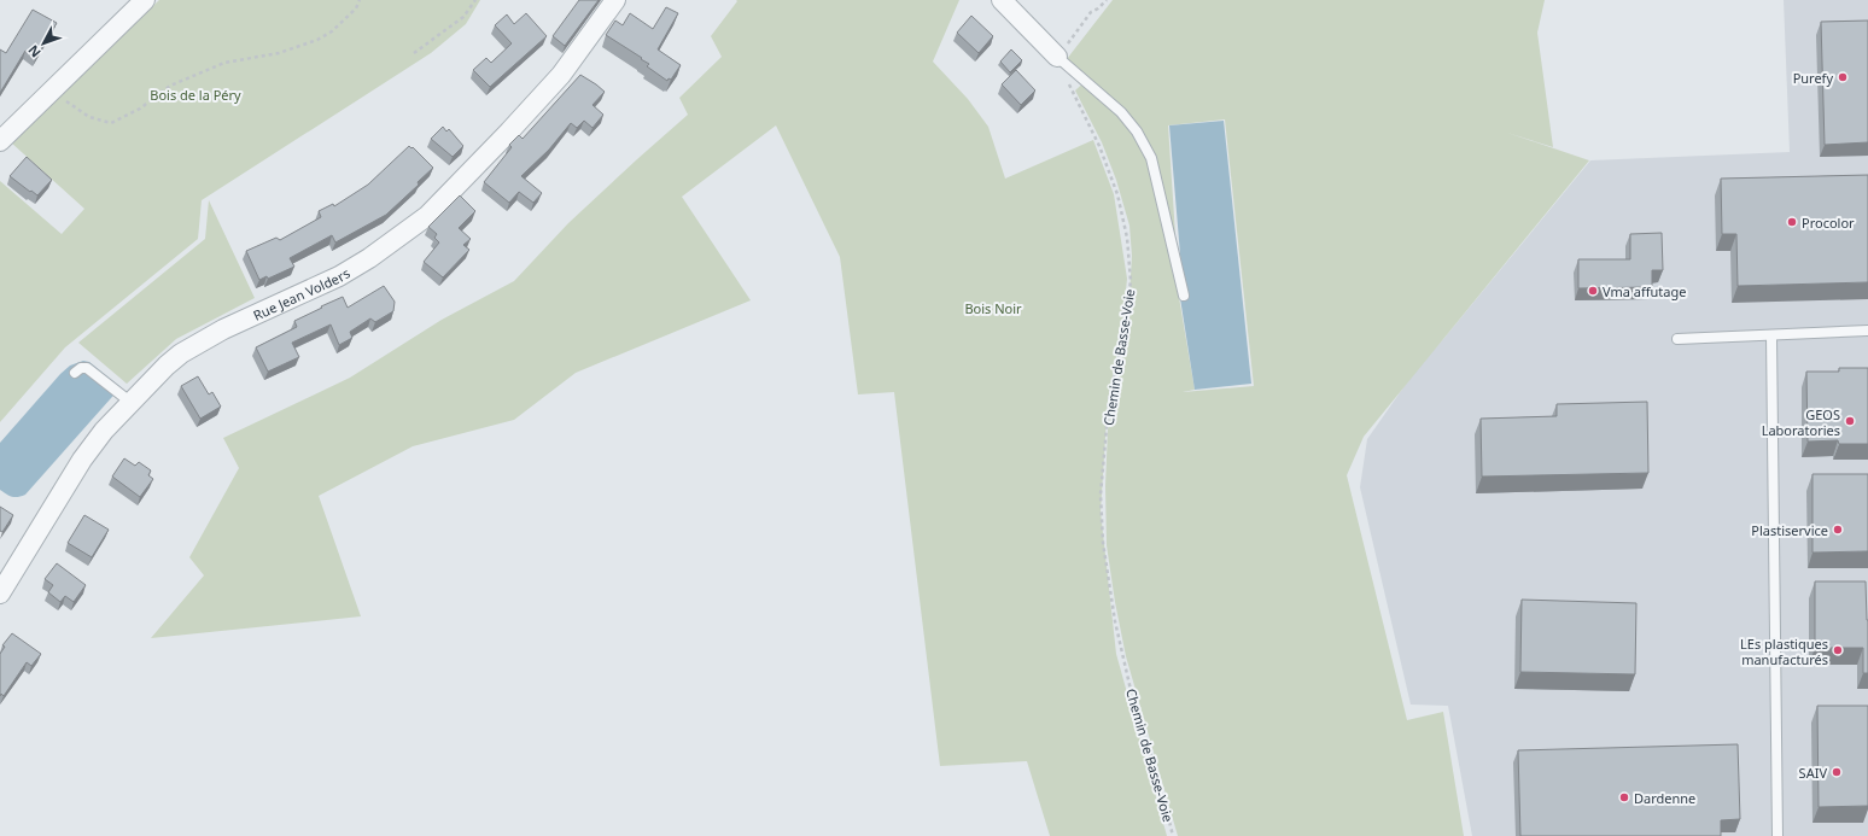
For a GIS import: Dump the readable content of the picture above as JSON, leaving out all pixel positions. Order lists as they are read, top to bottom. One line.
{"streets":{"street":["Rue Jean Volders"],"path":["Chemin de Basse-Voie"]},"parks":["Bois de la Péry","Bois Noir"],"places":["Purefy","Procolor","Vma affutage","GEOS Laboratories","Plastiservice","LEs plastiques manufacturés","SAIV","Dardenne"],"north":"bottom left"}
